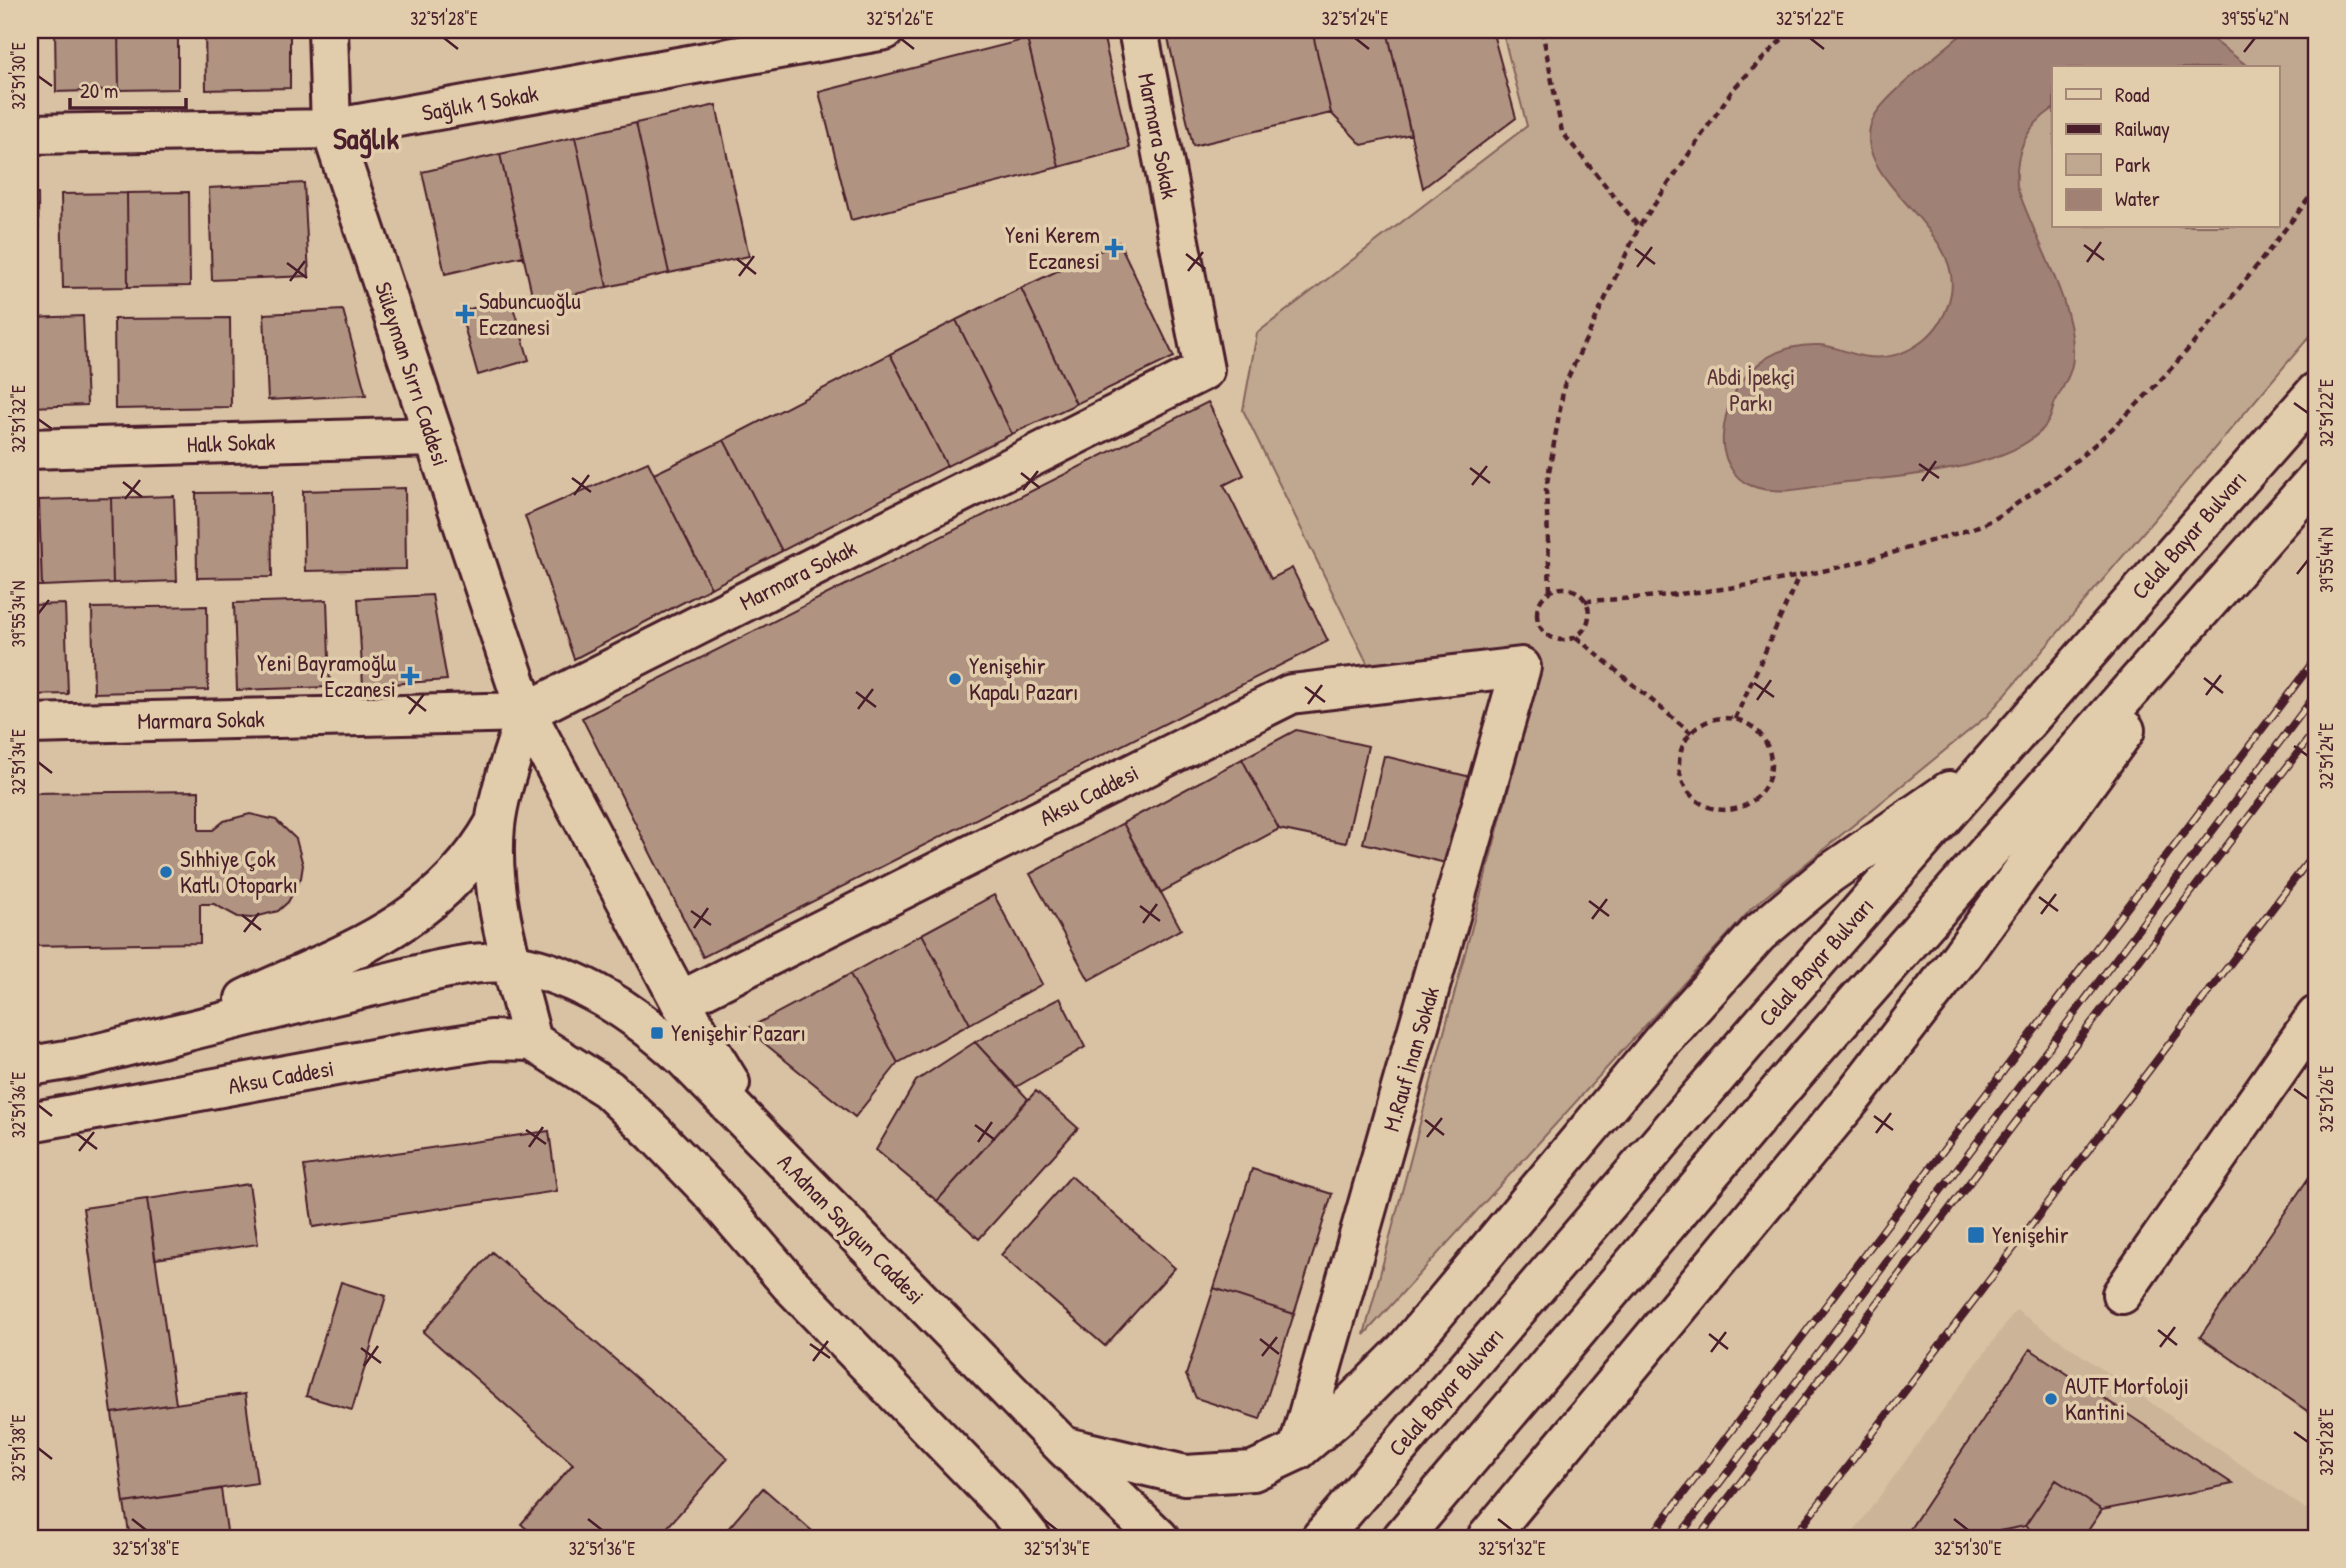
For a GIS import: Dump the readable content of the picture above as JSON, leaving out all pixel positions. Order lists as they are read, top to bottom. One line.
{"streets":{"main road":["Sağlık 1 Sokak","Marmara Sokak","Süleyman Sırrı Caddesi","Halk Sokak","Celal Bayar Bulvarı","Aksu Caddesi","M.Rauf İnan Sokak","A.Adnan Saygun Caddesi"]},"crossings":[["Sağlık 1 Sokak","Süleyman Sırrı Caddesi"],["Marmara Sokak","Süleyman Sırrı Caddesi"],["Süleyman Sırrı Caddesi","Halk Sokak"],["Süleyman Sırrı Caddesi","Aksu Caddesi"],["Süleyman Sırrı Caddesi","A.Adnan Saygun Caddesi"],["Aksu Caddesi","M.Rauf İnan Sokak"]],"districts":["Sağlık"],"parks":["Abdi İpekçi Parkı"],"places":{"health":["Yeni Kerem Eczanesi","Sabuncuoğlu Eczanesi","Yeni Bayramoğlu Eczanesi"],"other":["Yenişehir Kapalı Pazarı","Sıhhiye Çok Katlı Otoparkı","AUTF Morfoloji Kantini"],"transit":["Yenişehir Pazarı","Yenişehir"]},"legend":["Road","Railway","Park","Water"],"scale_bar":"20 m","coordinates":["32°51'28\"E","32°51'26\"E","32°51'24\"E","32°51'22\"E","39°55'42\"N","32°51'30\"E","32°51'32\"E","39°55'44\"N","39°55'34\"N","32°51'34\"E","32°51'36\"E","32°51'38\"E"]}
